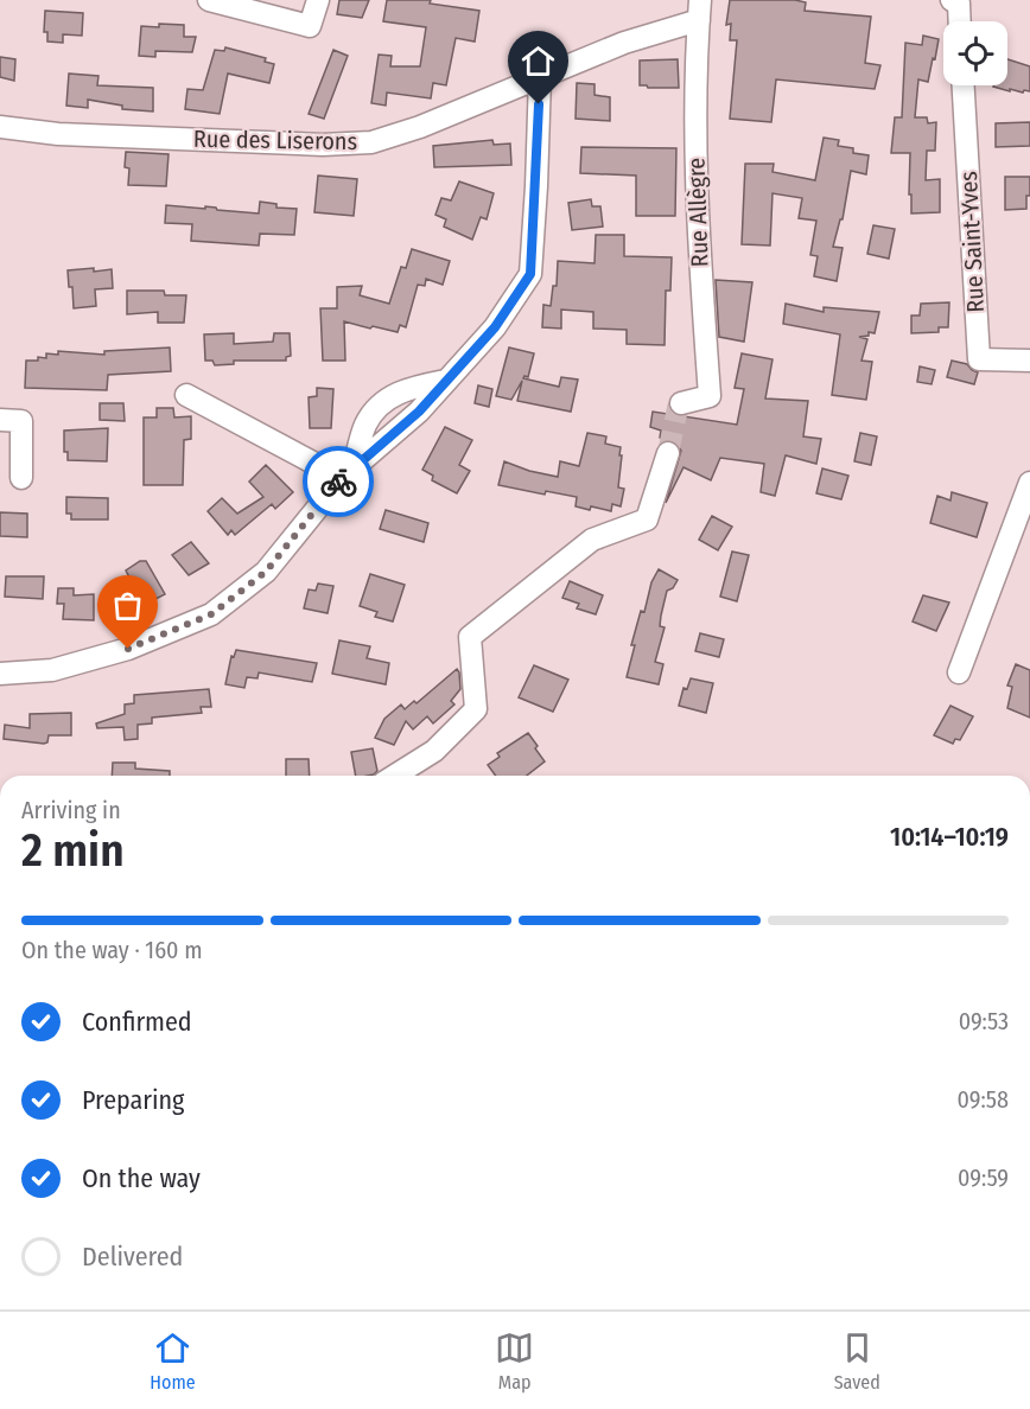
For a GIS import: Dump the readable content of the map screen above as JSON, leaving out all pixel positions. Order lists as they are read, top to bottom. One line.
{"streets":{"street":["Rue des Liserons","Rue Allègre","Rue Saint-Yves"]},"crossings":[["Rue des Liserons","Rue Allègre"]],"page":{"heading":["2 min","Arriving in","10:14–10:19"],"bar":"On the way · 160 m","list":[["Confirmed","09:53"],["Preparing","09:58"],["On the way","09:59"],"Delivered"],"tabs":["Home","Map","Saved"]}}
